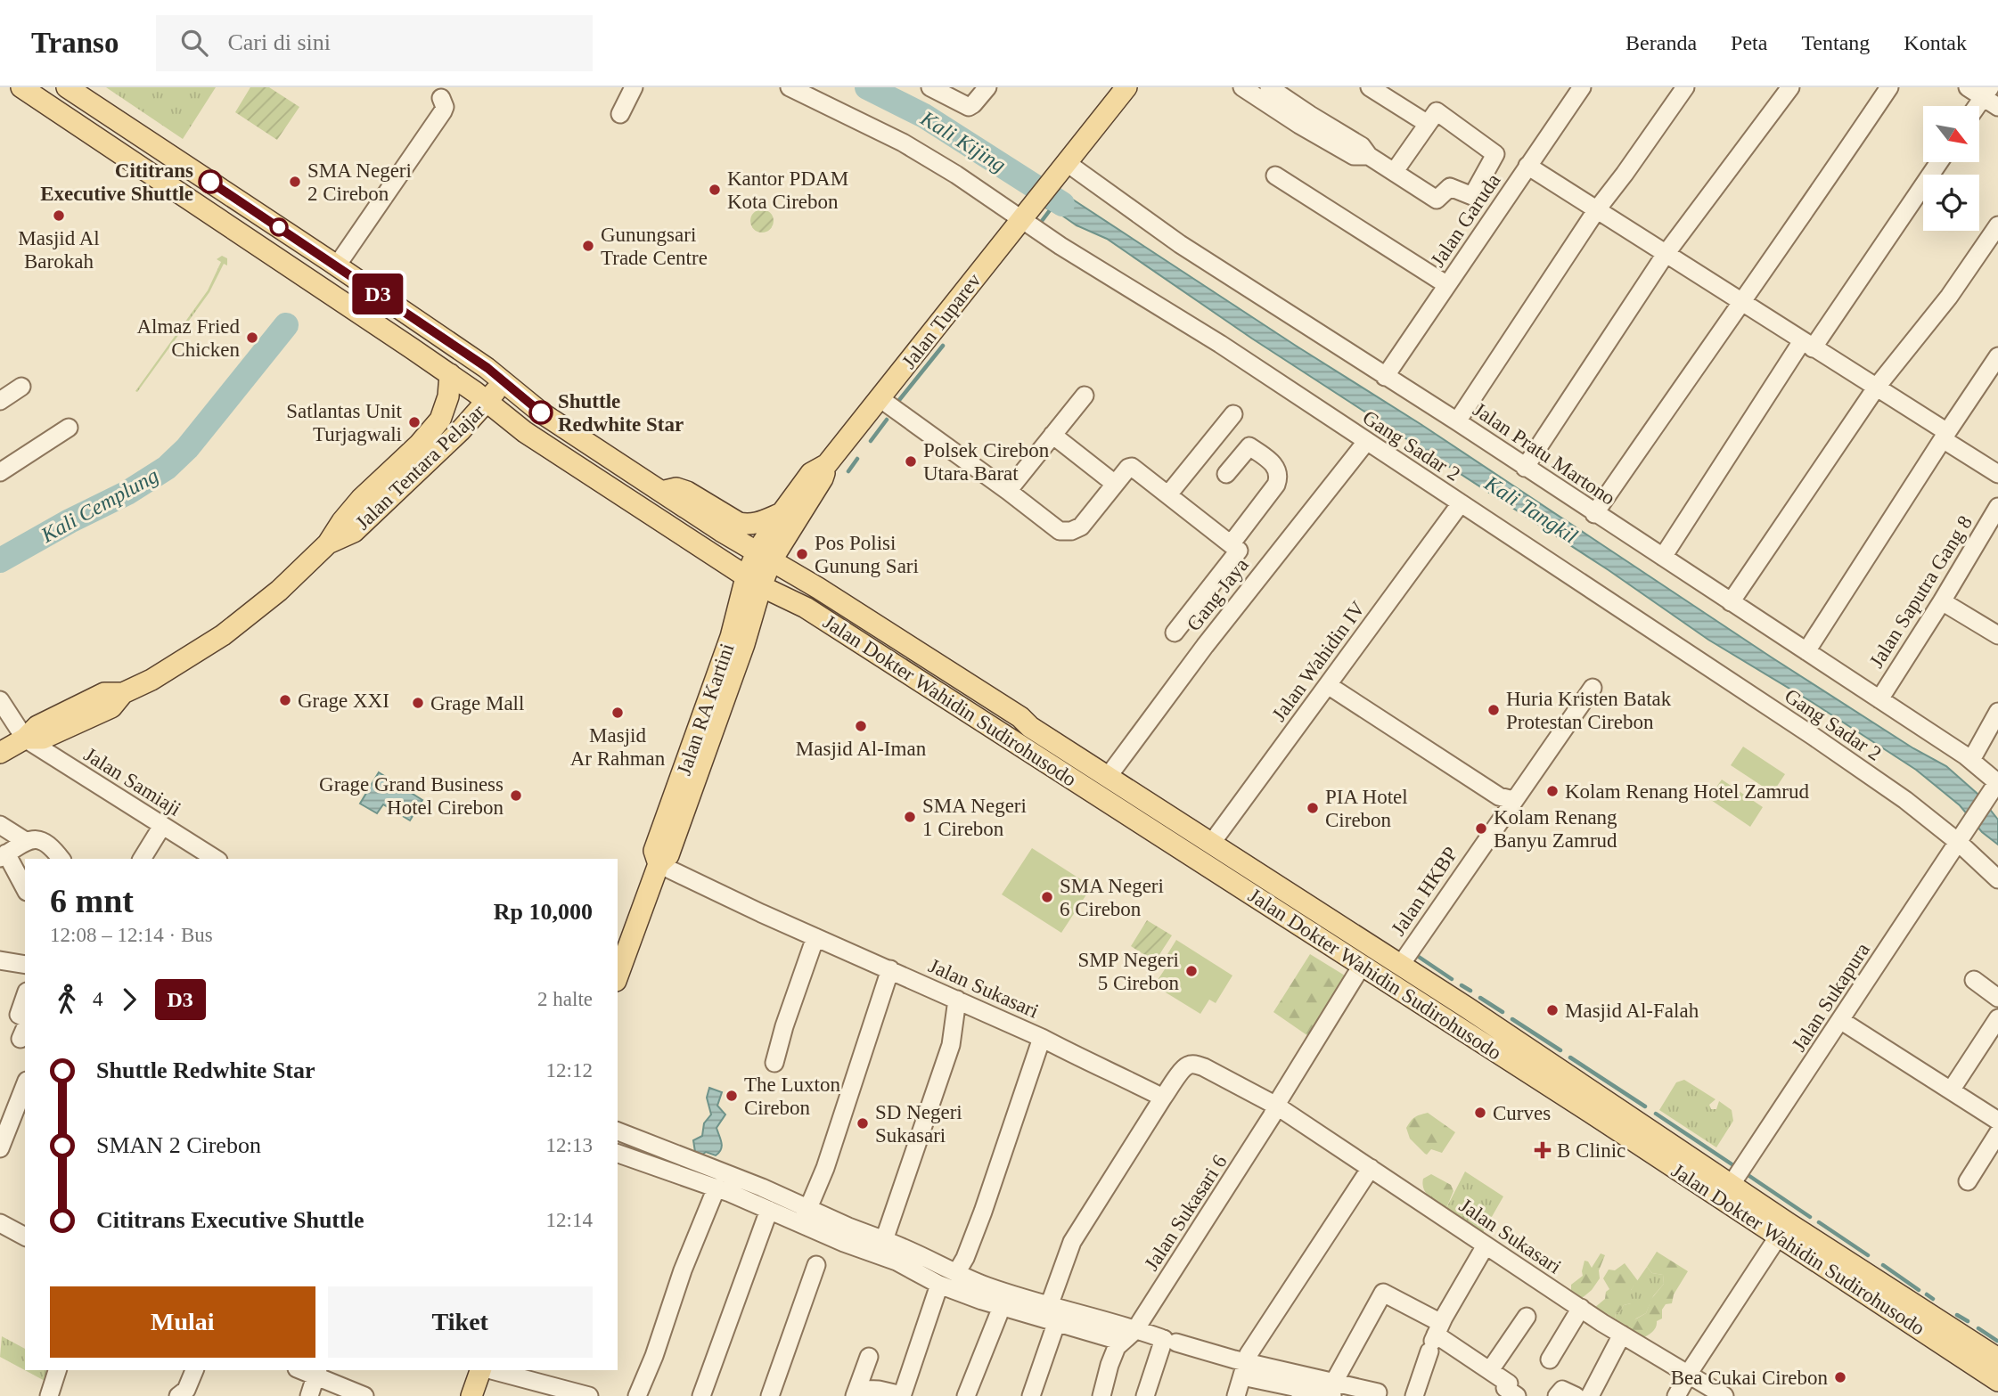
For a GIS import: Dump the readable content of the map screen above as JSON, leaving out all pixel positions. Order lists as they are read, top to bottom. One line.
{"streets":{"main road":["Jalan Tuparev","Jalan Tentara Pelajar","Jalan Dokter Wahidin Sudirohusodo","Jalan RA Kartini"],"street":["Jalan Garuda","Gang Sadar 2","Jalan Pratu Martono","Jalan Saputra Gang 8","Gang Jaya","Jalan Wahidin IV","Jalan Samiaji","Jalan HKBP","Jalan Sukasari","Jalan Sukapura","Jalan Sukasari 6"]},"crossings":[["Jalan Garuda","Jalan Pratu Martono"],["Jalan Tuparev","Gang Sadar 2"],["Jalan Tuparev","Jalan Pratu Martono"],["Jalan Tuparev","Jalan Dokter Wahidin Sudirohusodo"],["Jalan Tuparev","Jalan RA Kartini"],["Gang Sadar 2","Gang Jaya"],["Gang Sadar 2","Jalan Wahidin IV"],["Gang Sadar 2","Jalan Sukapura"],["Jalan Pratu Martono","Jalan Saputra Gang 8"],["Jalan Pratu Martono","Jalan Sukapura"],["Jalan Tentara Pelajar","Jalan Dokter Wahidin Sudirohusodo"],["Jalan Tentara Pelajar","Jalan Samiaji"],["Gang Jaya","Jalan Dokter Wahidin Sudirohusodo"],["Jalan Wahidin IV","Jalan Dokter Wahidin Sudirohusodo"],["Jalan Dokter Wahidin Sudirohusodo","Jalan RA Kartini"],["Jalan Dokter Wahidin Sudirohusodo","Jalan HKBP"],["Jalan Dokter Wahidin Sudirohusodo","Jalan Sukapura"],["Jalan RA Kartini","Jalan Sukasari"],["Jalan Sukasari","Jalan Sukasari 6"]],"water":["Kali Kijing","Kali Cemplung","Kali Tangkil"],"places":{"other":["Cititrans Executive Shuttle","SMA Negeri 2 Cirebon","Kantor PDAM Kota Cirebon","Masjid Al Barokah","Gunungsari Trade Centre","Almaz Fried Chicken","Shuttle Redwhite Star","Satlantas Unit Turjagwali","Polsek Cirebon Utara Barat","Pos Polisi Gunung Sari","Grage XXI","Grage Mall","Huria Kristen Batak Protestan Cirebon","Masjid Ar Rahman","Masjid Al-Iman","Kolam Renang Hotel Zamrud","Grage Grand Business Hotel Cirebon","PIA Hotel Cirebon","SMA Negeri 1 Cirebon","Kolam Renang Banyu Zamrud","SMA Negeri 6 Cirebon","SMP Negeri 5 Cirebon","Masjid Al-Falah","The Luxton Cirebon","Curves","SD Negeri Sukasari","Bea Cukai Cirebon"],"health":["B Clinic"]},"lines":["bus line D3"],"north":"bottom right","page":{"header":"Transo","search":"Cari di sini","nav":["Beranda","Peta","Tentang","Kontak"],"on_map":"D3","heading":["6 mnt","12:08 – 12:14 · Bus","Rp 10,000"],"legs":["4","D3","2 halte"],"list":[{"name":"Shuttle Redwhite Star","value":"12:12"},{"name":"SMAN 2 Cirebon","value":"12:13"},{"name":"Cititrans Executive Shuttle","value":"12:14"}],"buttons":["Mulai","Tiket"]}}
